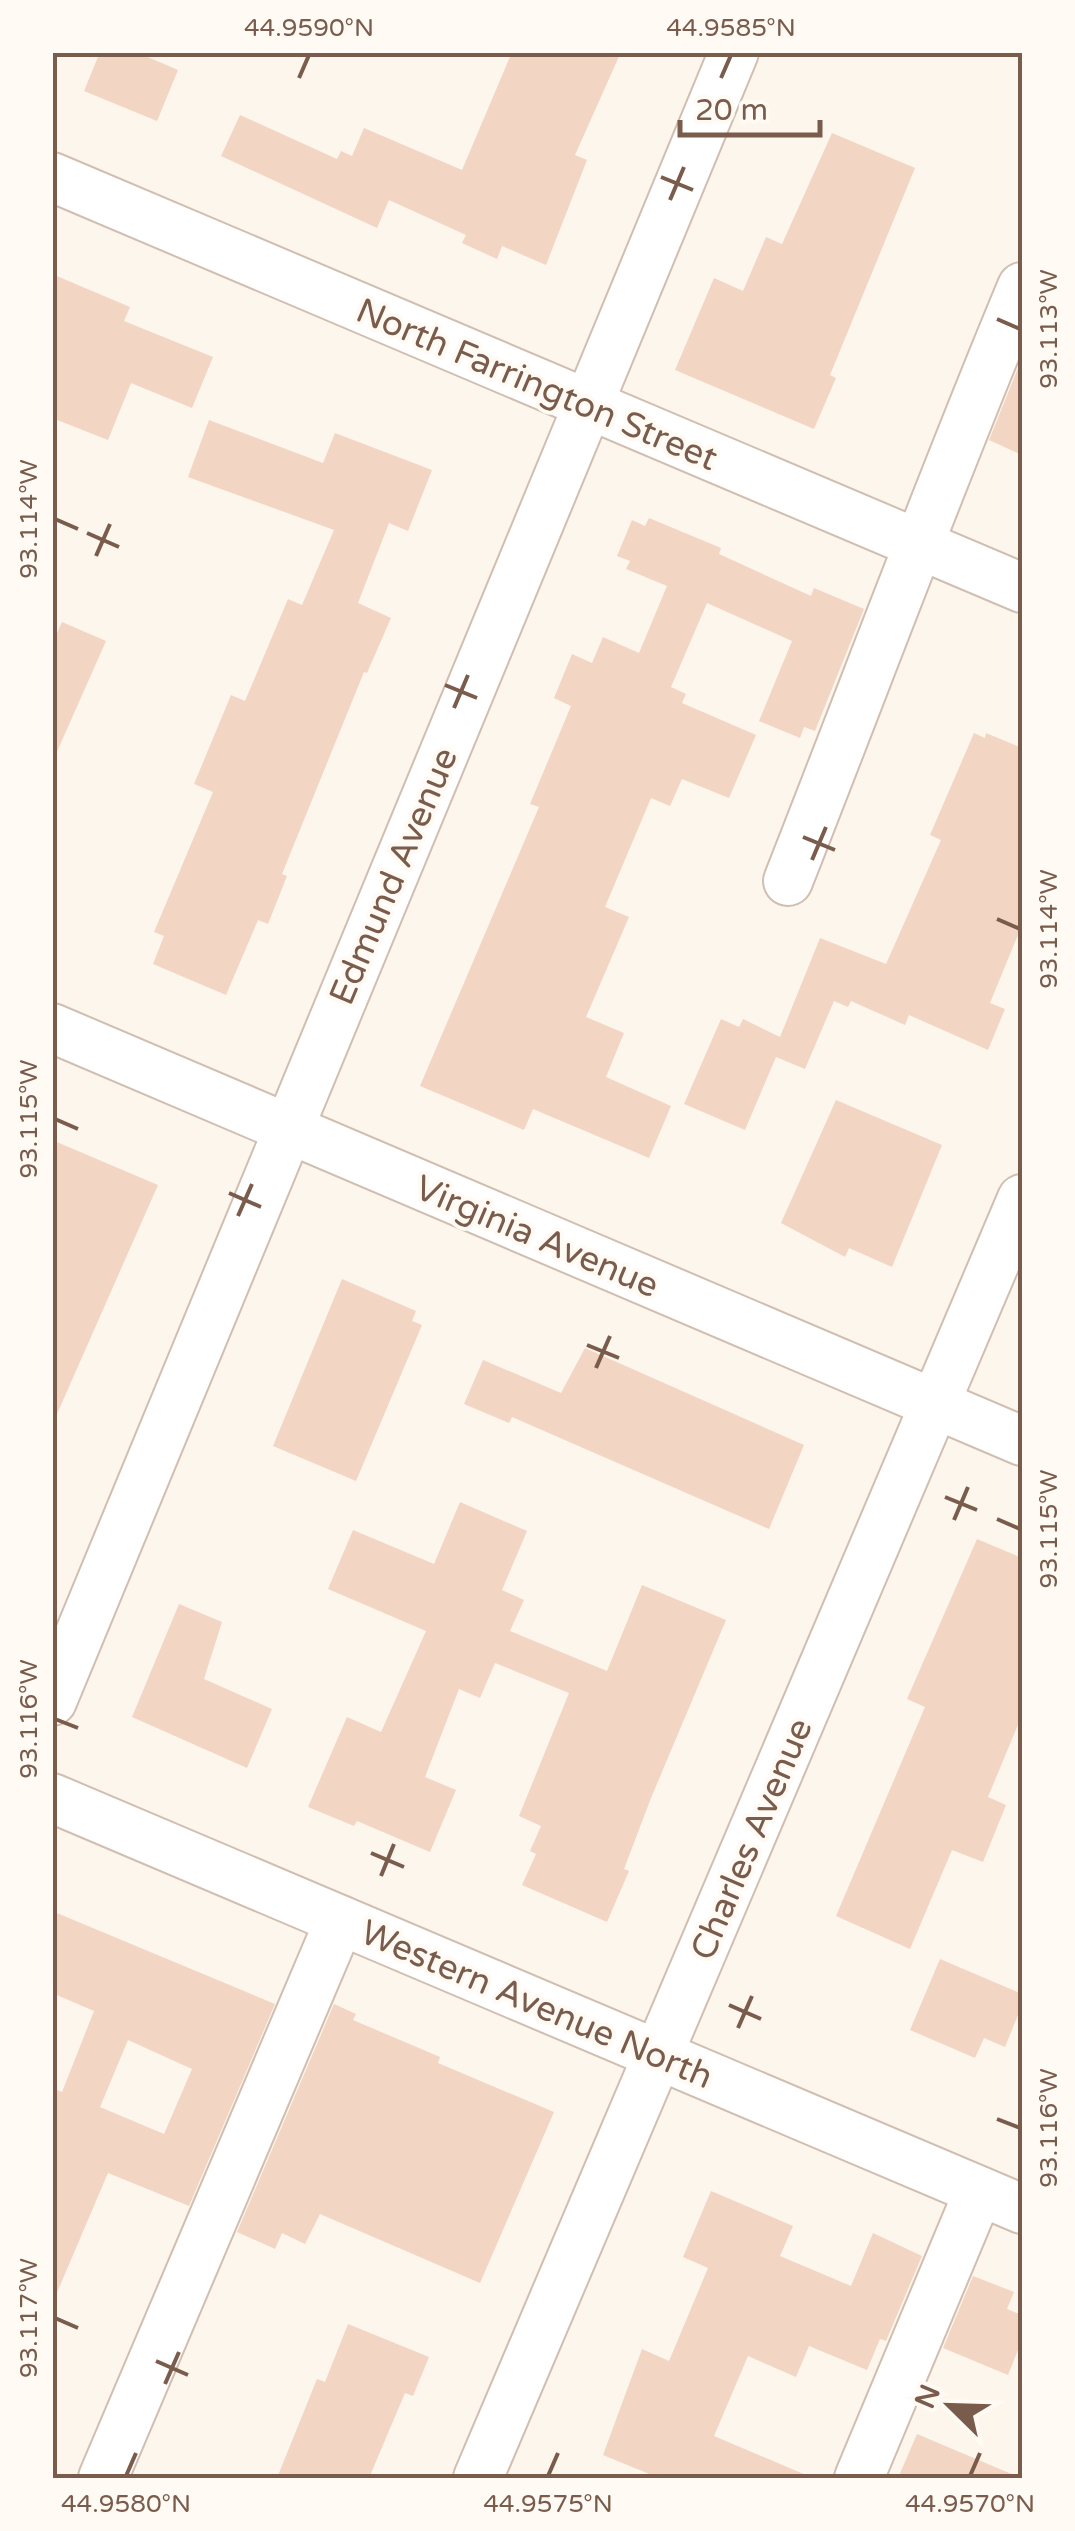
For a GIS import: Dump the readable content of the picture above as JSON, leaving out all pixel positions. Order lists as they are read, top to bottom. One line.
{"streets":{"street":["North Farrington Street","Edmund Avenue","Virginia Avenue","Charles Avenue","Western Avenue North"]},"crossings":[["North Farrington Street","Edmund Avenue"],["Edmund Avenue","Virginia Avenue"],["Virginia Avenue","Charles Avenue"],["Charles Avenue","Western Avenue North"]],"scale_bar":"20 m","north":"top left","coordinates":["44.9590°N","44.9585°N","93.113°W","93.114°W","93.115°W","93.116°W","93.117°W","44.9580°N","44.9575°N","44.9570°N"]}
